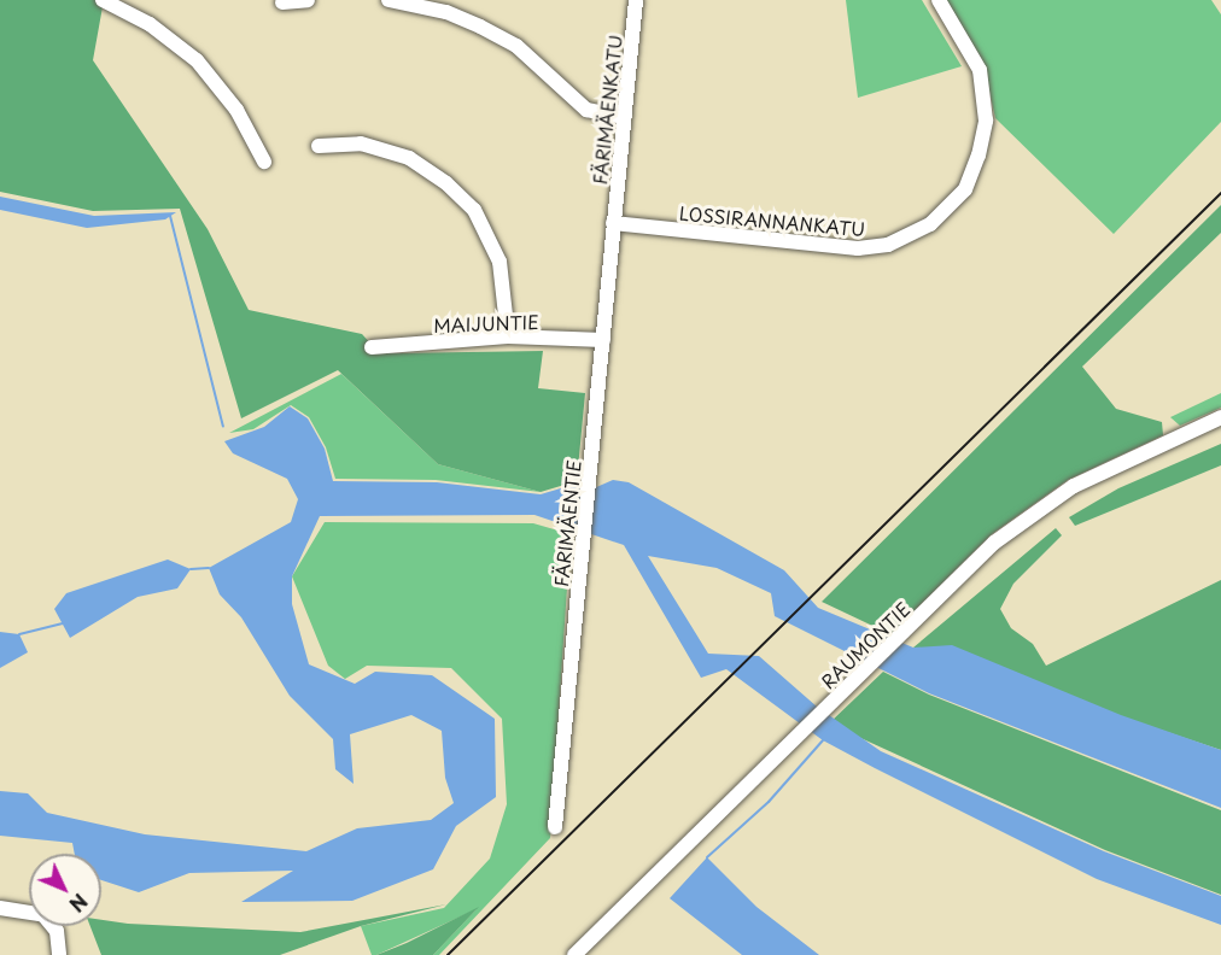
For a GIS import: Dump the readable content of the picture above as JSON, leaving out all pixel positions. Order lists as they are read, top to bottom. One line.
{"streets":{"street":["FÄRIMÄENKATU","LOSSIRANNANKATU","MAIJUNTIE","FÄRIMÄENTIE","RAUMONTIE"]},"crossings":[["FÄRIMÄENKATU","LOSSIRANNANKATU"],["FÄRIMÄENKATU","FÄRIMÄENTIE"],["LOSSIRANNANKATU","FÄRIMÄENTIE"],["MAIJUNTIE","FÄRIMÄENTIE"]],"north":"bottom right"}
